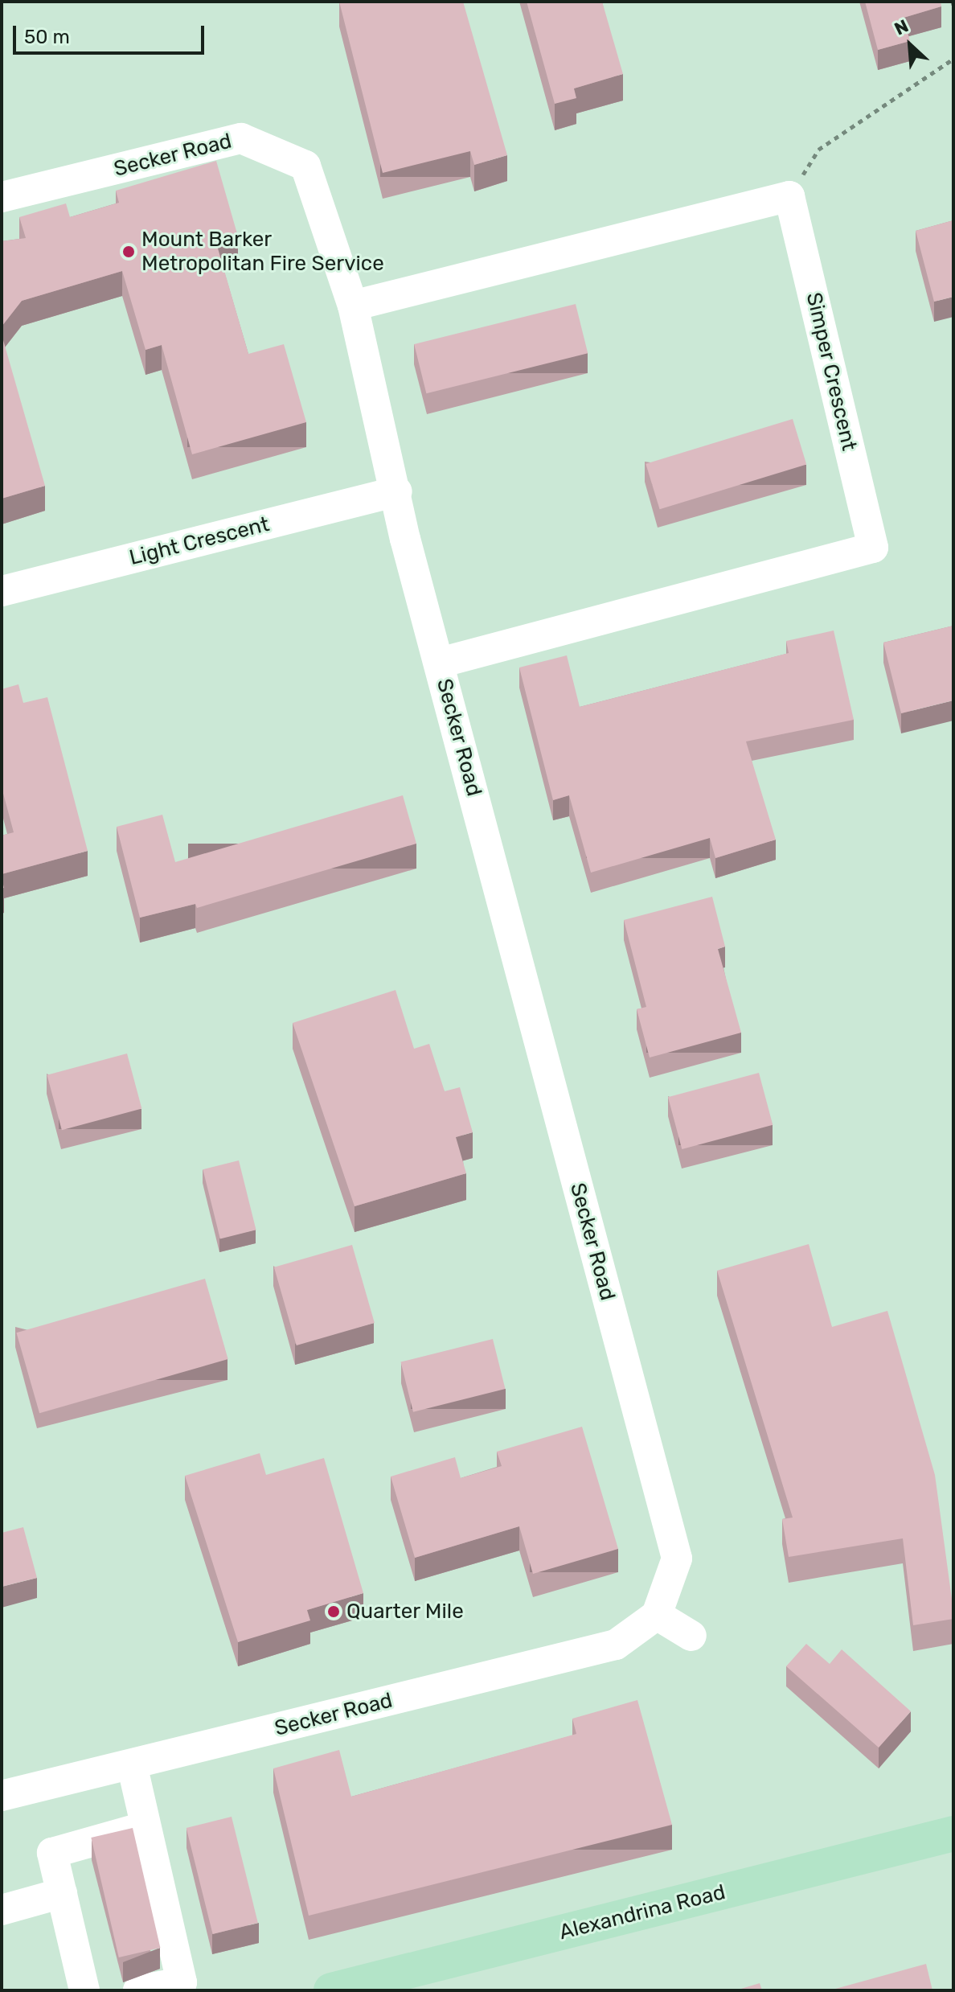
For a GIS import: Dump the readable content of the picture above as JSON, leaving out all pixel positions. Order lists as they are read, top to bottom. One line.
{"streets":{"main road":["Alexandrina Road"],"street":["Secker Road","Simper Crescent","Light Crescent"]},"crossings":[["Secker Road","Simper Crescent"],["Secker Road","Light Crescent"]],"places":["Mount Barker Metropolitan Fire Service","Quarter Mile"],"scale_bar":"50 m","north":"top left"}
